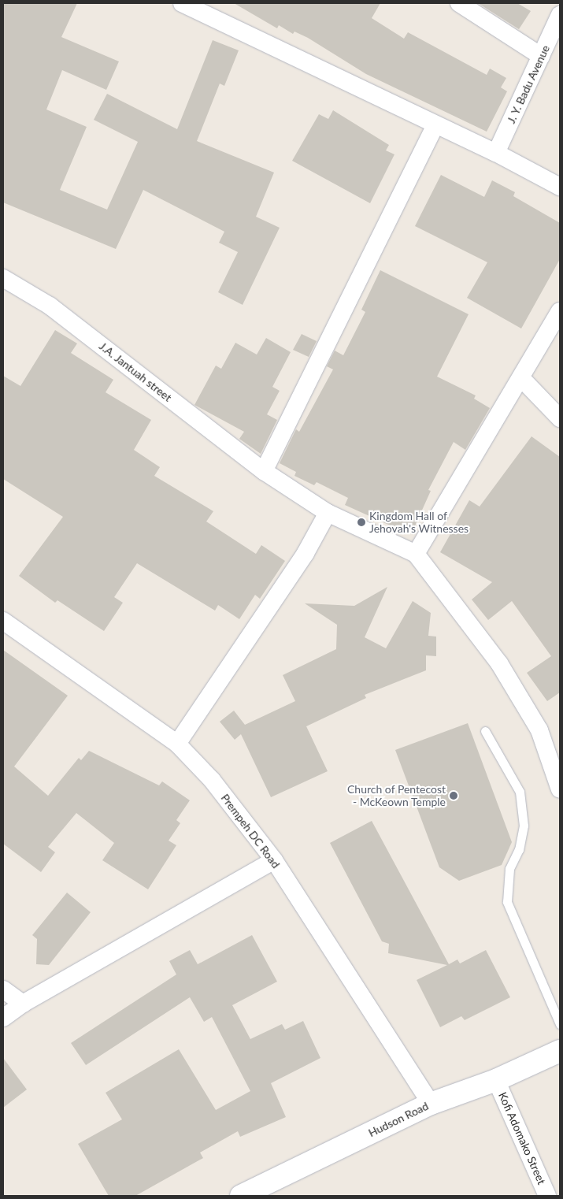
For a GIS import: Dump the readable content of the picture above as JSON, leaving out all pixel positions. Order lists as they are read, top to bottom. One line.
{"streets":{"street":["J. Y. Badu Avenue","J.A. Jantuah street","Prempeh DC Road","Hudson Road","Kofi Adomako Street"]},"crossings":[["Prempeh DC Road","Hudson Road"],["Hudson Road","Kofi Adomako Street"]],"places":["Kingdom Hall of Jehovah's Witnesses","Church of Pentecost - McKeown Temple"]}
